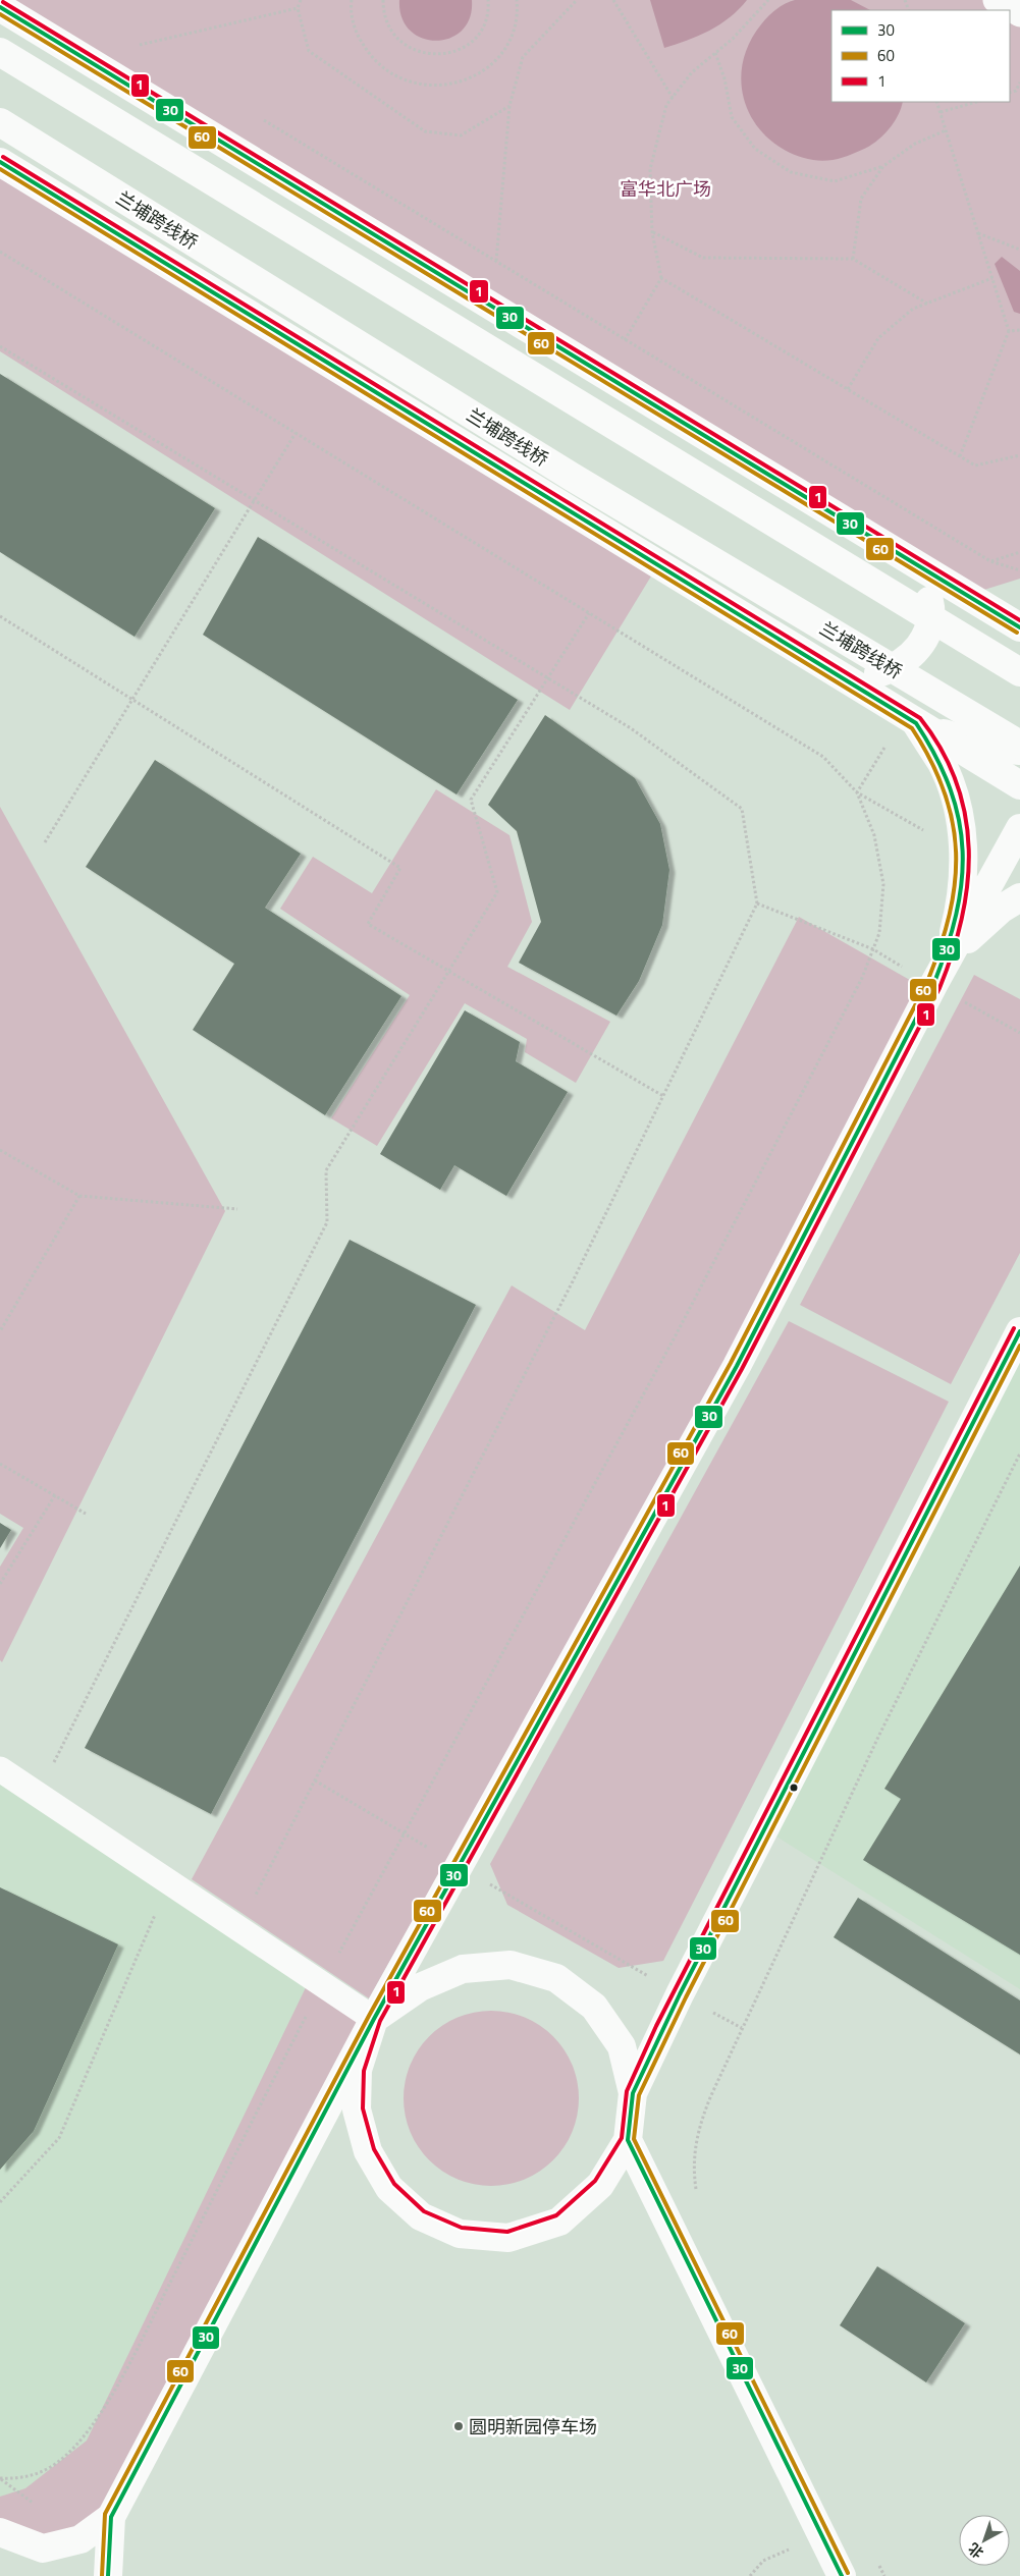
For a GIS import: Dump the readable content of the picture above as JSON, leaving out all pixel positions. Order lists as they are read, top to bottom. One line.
{"streets":{"main road":["兰埔跨线桥"]},"parks":["富华北广场"],"places":["圆明新园停车场"],"lines":["transit line 1","transit line 30","transit line 60"],"legend":["30","60","1"],"north":"bottom left"}
